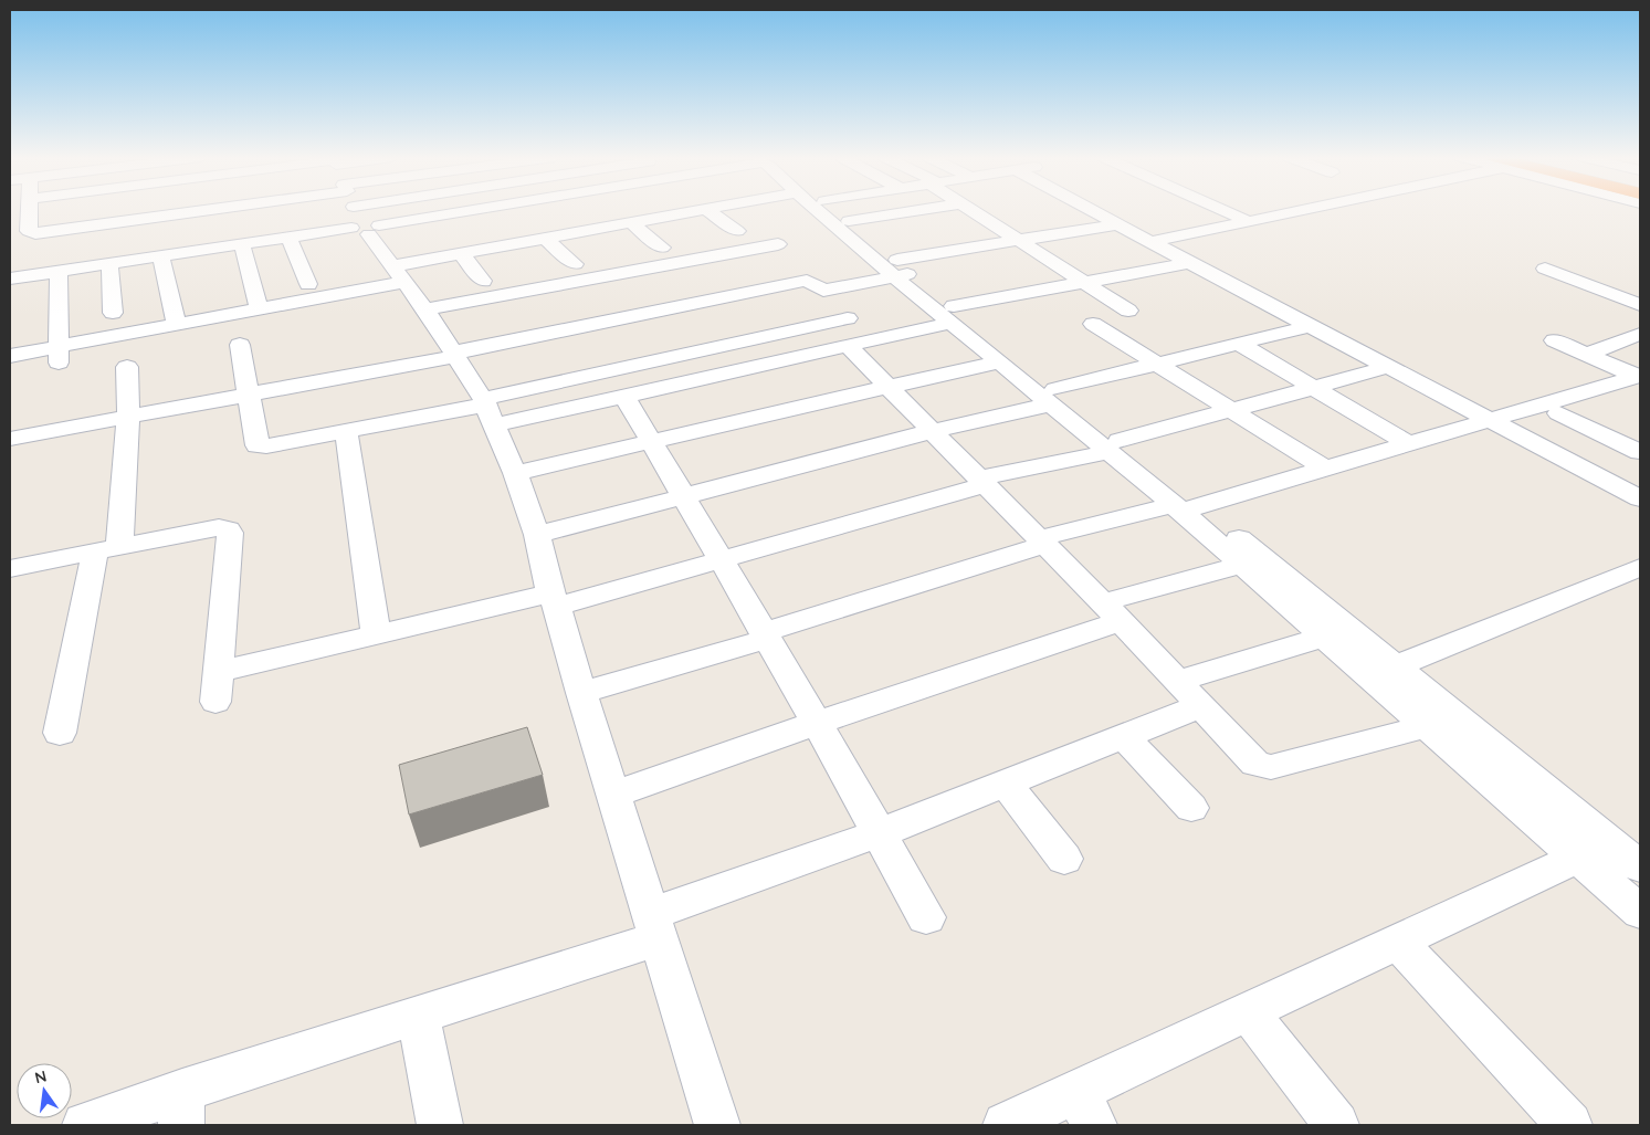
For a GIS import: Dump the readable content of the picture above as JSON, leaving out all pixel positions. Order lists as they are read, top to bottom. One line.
{"north":"top"}
